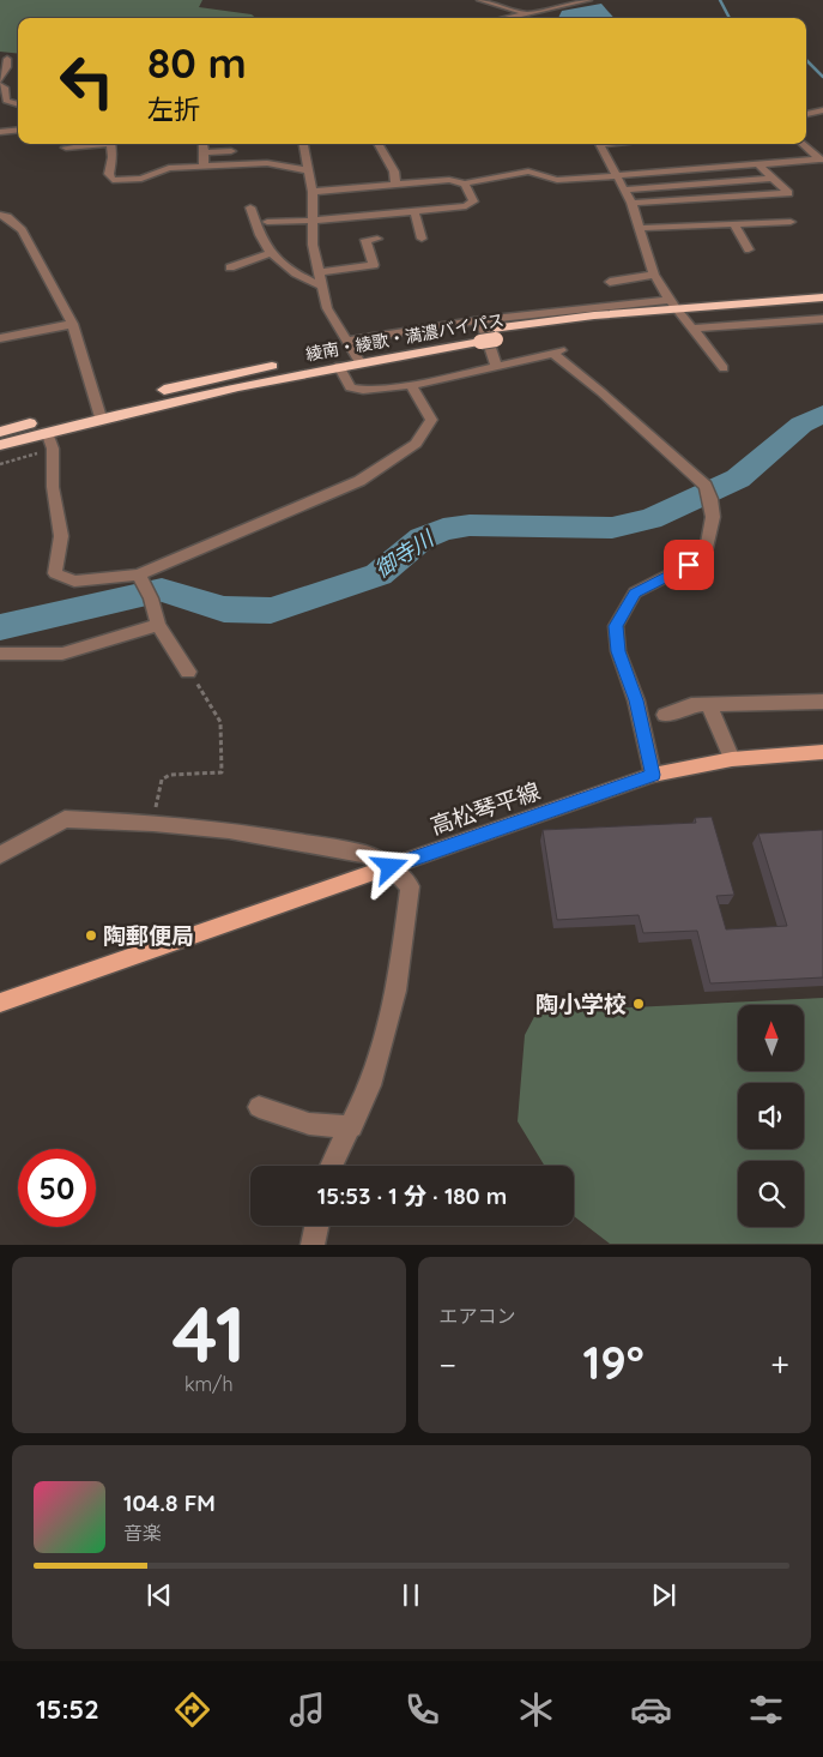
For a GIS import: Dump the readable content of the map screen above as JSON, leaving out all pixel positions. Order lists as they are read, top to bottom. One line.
{"streets":{"highway":["綾南・綾歌・満濃バイパス"],"main road":["高松琴平線"]},"water":["御寺川"],"places":["陶郵便局","陶小学校"],"north":"top","page":{"turn":["80 m","左折"],"limit":"50","trip":"15:53 · 1 分 · 180 m","tile":[["41","km/h"],"エアコン"],"heat":["−","19°","+"],"song":["104.8 FM","音楽"],"tabs":"15:52"}}
